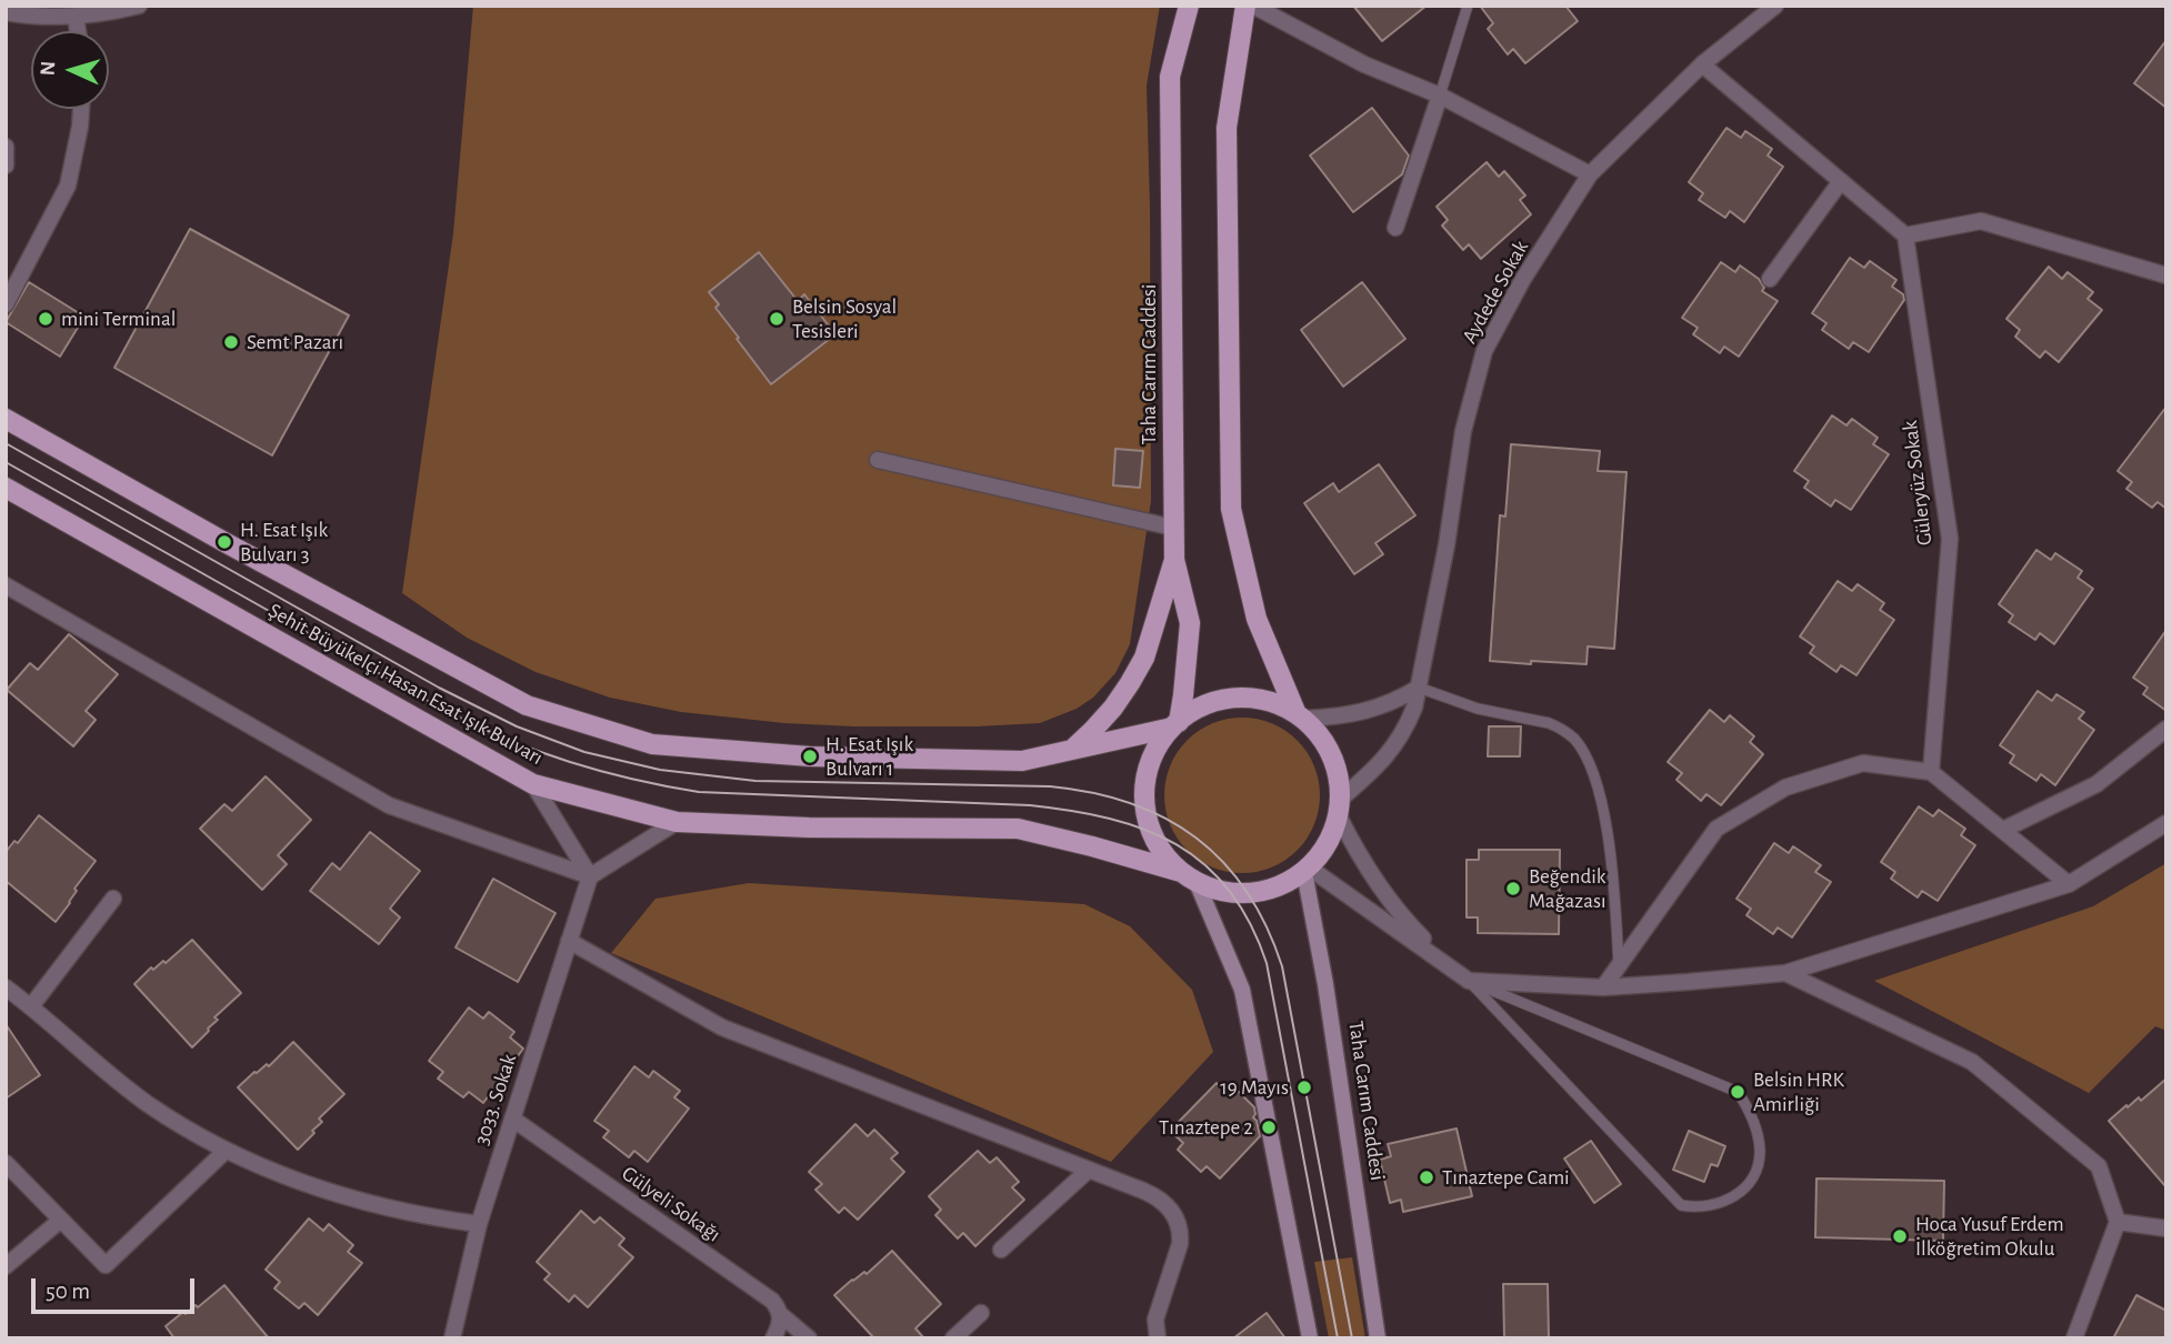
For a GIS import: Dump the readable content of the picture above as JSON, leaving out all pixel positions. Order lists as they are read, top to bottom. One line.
{"streets":{"main road":["Taha Carım Caddesi","Şehit Büyükelçi Hasan Esat Işık Bulvarı"],"street":["Aydede Sokak","Güleryüz Sokak","3033. Sokak","Gülyeli Sokağı"]},"crossings":[["Aydede Sokak","Taha Carım Caddesi"],["Aydede Sokak","Şehit Büyükelçi Hasan Esat Işık Bulvarı"],["Taha Carım Caddesi","Şehit Büyükelçi Hasan Esat Işık Bulvarı"],["3033. Sokak","Gülyeli Sokağı"]],"places":["mini Terminal","Belsin Sosyal Tesisleri","Semt Pazarı","H. Esat Işık Bulvarı 3","H. Esat Işık Bulvarı 1","Beğendik Mağazası","19 Mayıs","Belsin HRK Amirliği","Tınaztepe 2","Tınaztepe Cami","Hoca Yusuf Erdem İlköğretim Okulu"],"scale_bar":"50 m","north":"left"}
